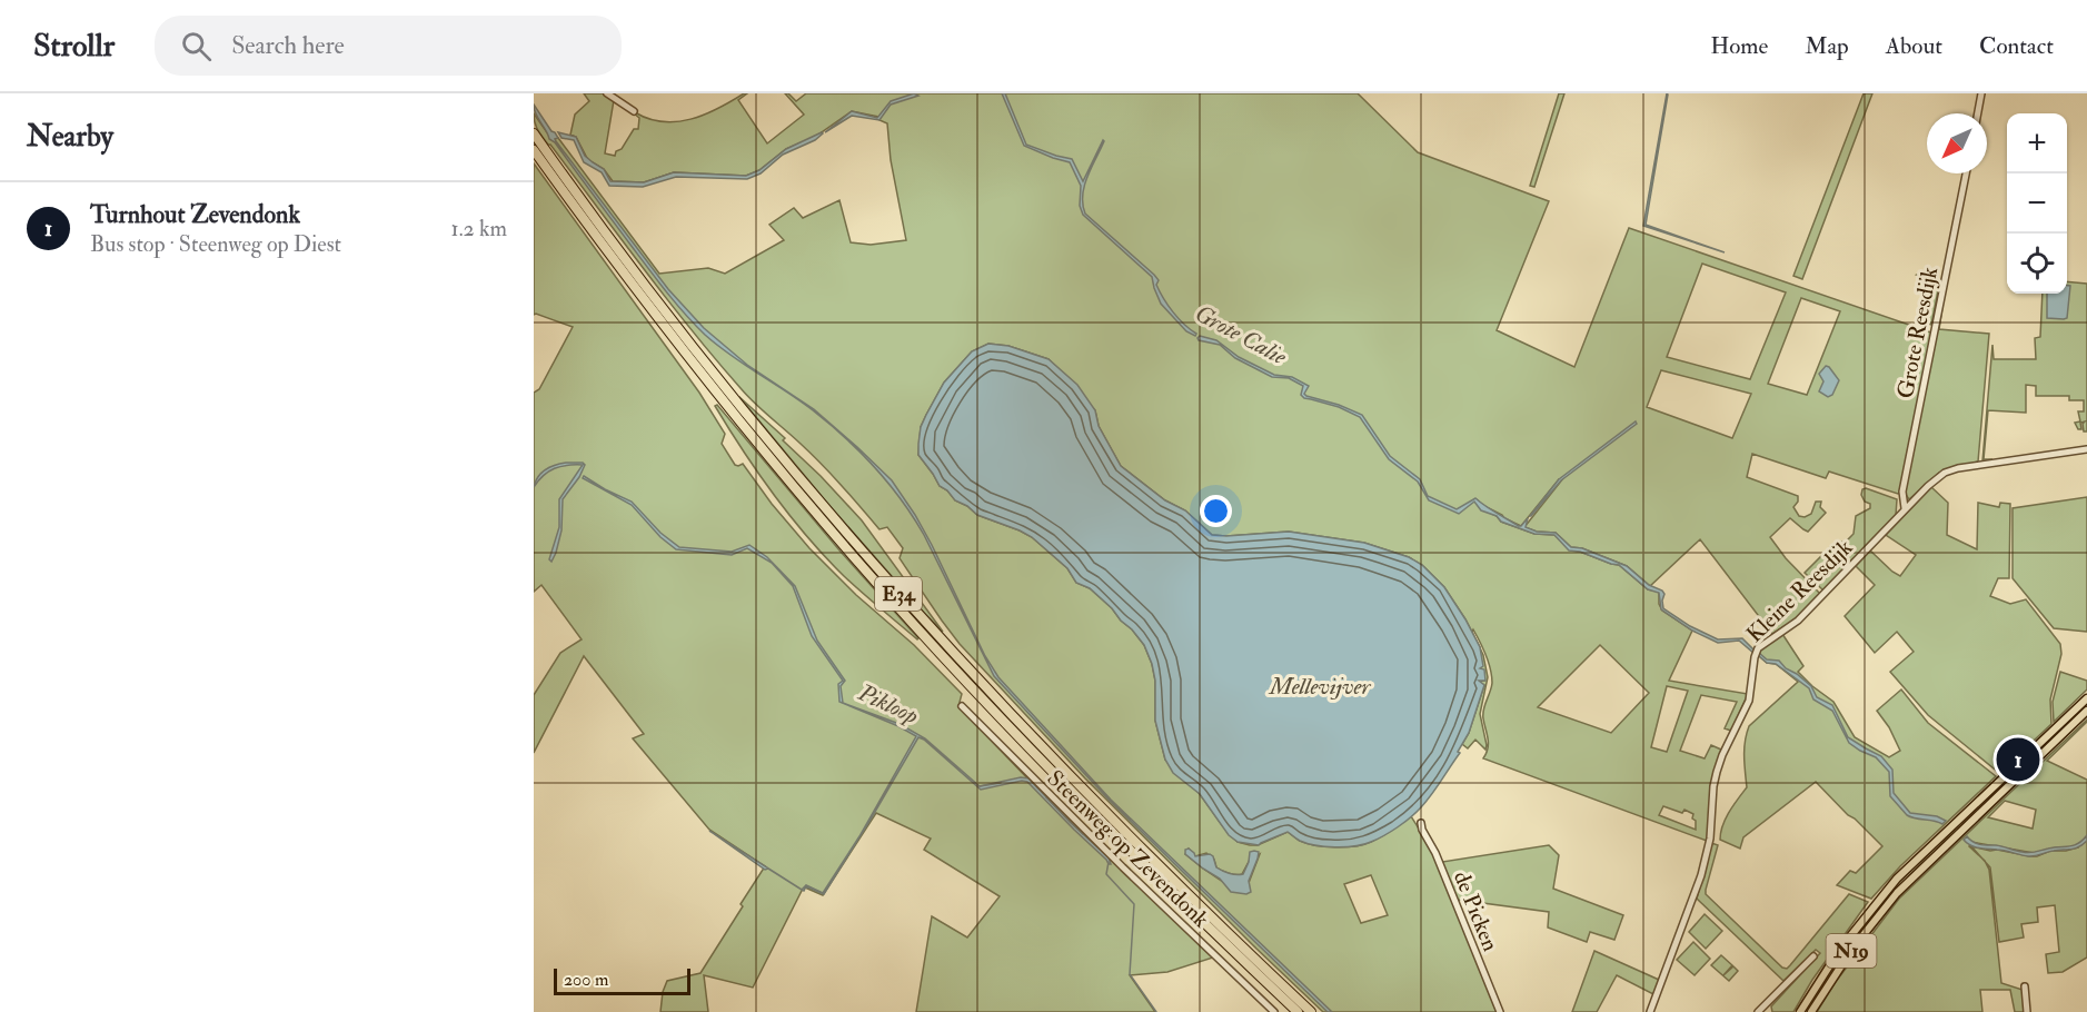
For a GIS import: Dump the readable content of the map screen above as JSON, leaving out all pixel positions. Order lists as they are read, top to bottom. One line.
{"streets":{"highway":["E34"],"main road":["N19"],"street":["Grote Reesdijk","Kleine Reesdijk","Steenweg op Zevendonk","de Picken"]},"crossings":[["Grote Reesdijk","Kleine Reesdijk"]],"water":["Grote Calie","Mellevijver","Pikloop"],"scale_bar":"200 m","north":"bottom left","page":{"header":"Strollr","search":"Search here","nav":["Home","Map","About","Contact"],"heading":"Nearby","map_buttons":["+","−"],"list":[{"mark":"1","name":"Turnhout Zevendonk","note":"Bus stop · Steenweg op Diest","value":"1.2 km"}],"pins":"1","scale":"200 m"}}
